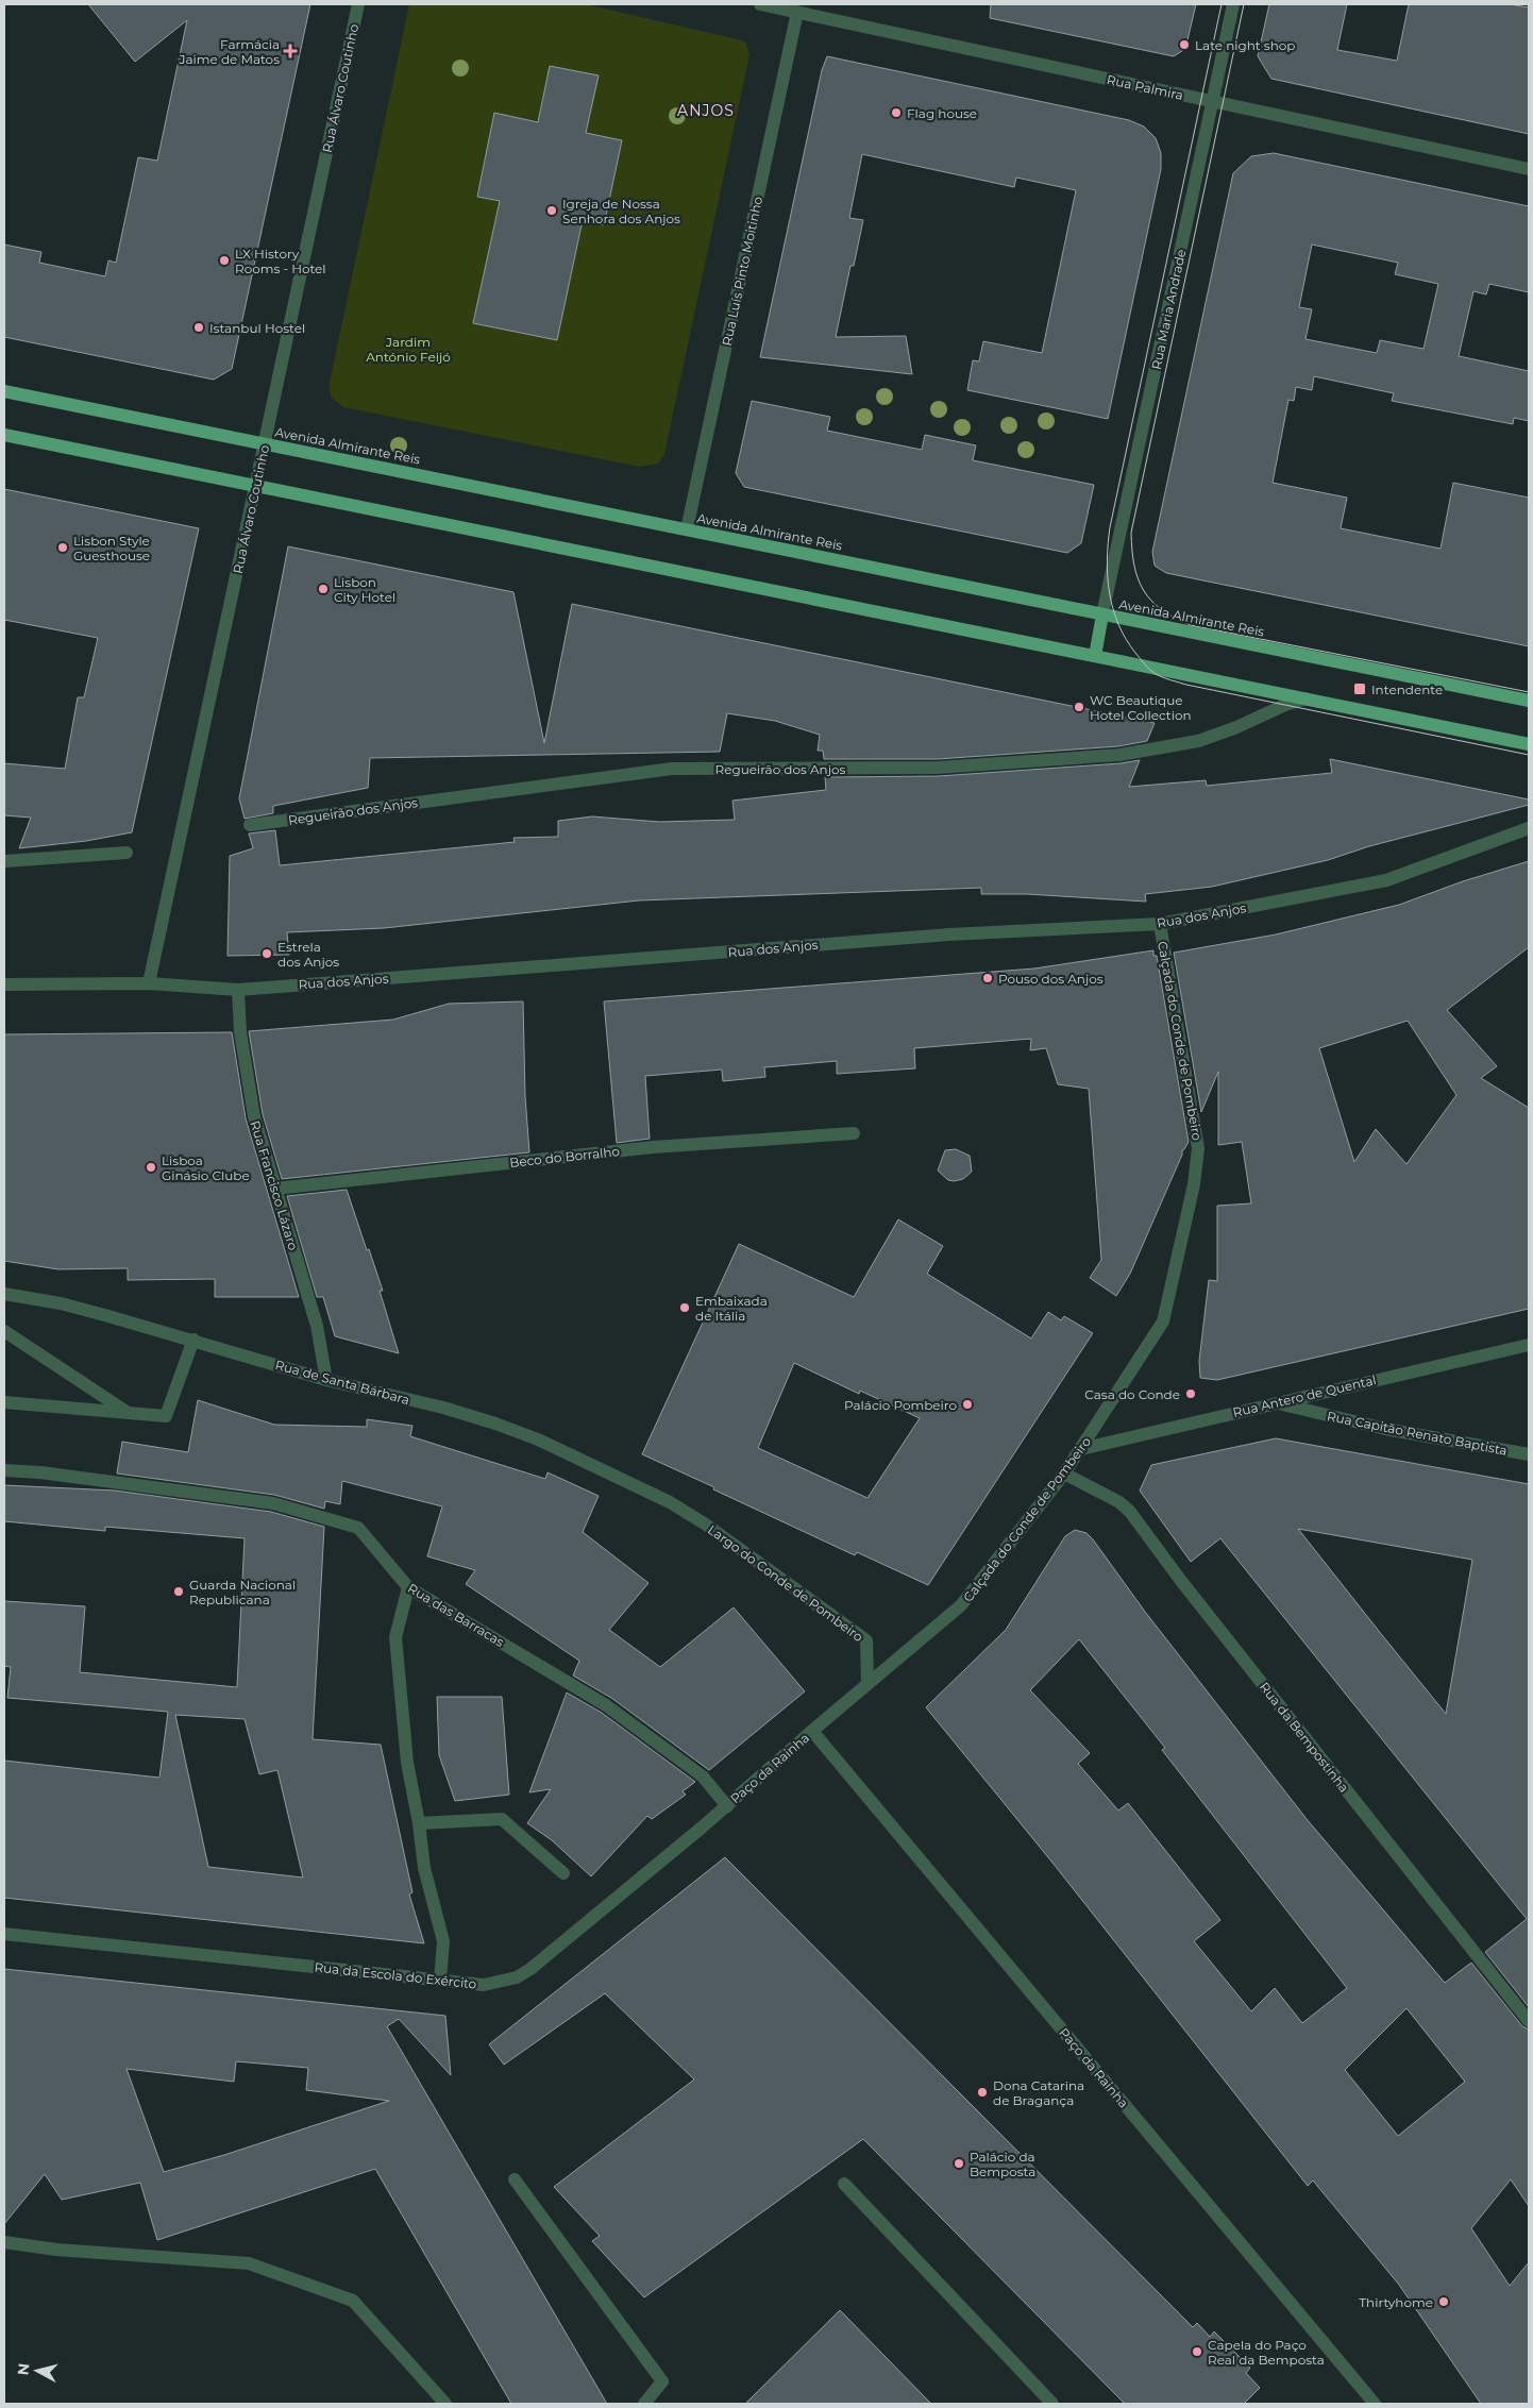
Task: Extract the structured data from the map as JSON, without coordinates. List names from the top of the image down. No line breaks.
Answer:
{"streets":{"main road":["Avenida Almirante Reis"],"street":["Rua Palmira","Rua Álvaro Coutinho","Rua Luís Pinto Moitinho","Rua Maria Andrade","Regueirão dos Anjos","Rua dos Anjos","Calçada do Conde de Pombeiro","Beco do Borralho","Rua Francisco Lázaro","Rua de Santa Bárbara","Rua Antero de Quental","Rua Capitão Renato Baptista","Largo do Conde de Pombeiro","Rua das Barracas","Rua da Bempostinha","Paço da Rainha","Rua da Escola do Exército"]},"crossings":[["Rua Palmira","Rua Luís Pinto Moitinho"],["Rua Palmira","Rua Maria Andrade"],["Rua Álvaro Coutinho","Avenida Almirante Reis"],["Rua Álvaro Coutinho","Rua dos Anjos"],["Rua Luís Pinto Moitinho","Avenida Almirante Reis"],["Rua Maria Andrade","Avenida Almirante Reis"],["Rua dos Anjos","Calçada do Conde de Pombeiro"],["Rua dos Anjos","Rua Francisco Lázaro"],["Calçada do Conde de Pombeiro","Rua Antero de Quental"],["Calçada do Conde de Pombeiro","Largo do Conde de Pombeiro"],["Calçada do Conde de Pombeiro","Rua da Bempostinha"],["Calçada do Conde de Pombeiro","Paço da Rainha"],["Beco do Borralho","Rua Francisco Lázaro"],["Rua Francisco Lázaro","Rua de Santa Bárbara"],["Rua de Santa Bárbara","Largo do Conde de Pombeiro"],["Rua Antero de Quental","Rua Capitão Renato Baptista"],["Largo do Conde de Pombeiro","Paço da Rainha"],["Rua das Barracas","Paço da Rainha"],["Rua das Barracas","Rua da Escola do Exército"],["Paço da Rainha","Rua da Escola do Exército"]],"districts":["ANJOS"],"parks":["Jardim António Feijó"],"places":{"other":["Late night shop","Flag house","Igreja de Nossa Senhora dos Anjos","LX History Rooms - Hotel","Istanbul Hostel","Lisbon Style Guesthouse","Lisbon City Hotel","WC Beautique Hotel Collection","Estrela dos Anjos","Pouso dos Anjos","Lisboa Ginásio Clube","Embaixada de Itália","Casa do Conde","Palácio Pombeiro","Guarda Nacional Republicana","Dona Catarina de Bragança","Palácio da Bemposta","Thirtyhome","Capela do Paço Real da Bemposta"],"health":["Farmácia Jaime de Matos"],"transit":["Intendente"]},"north":"left"}
